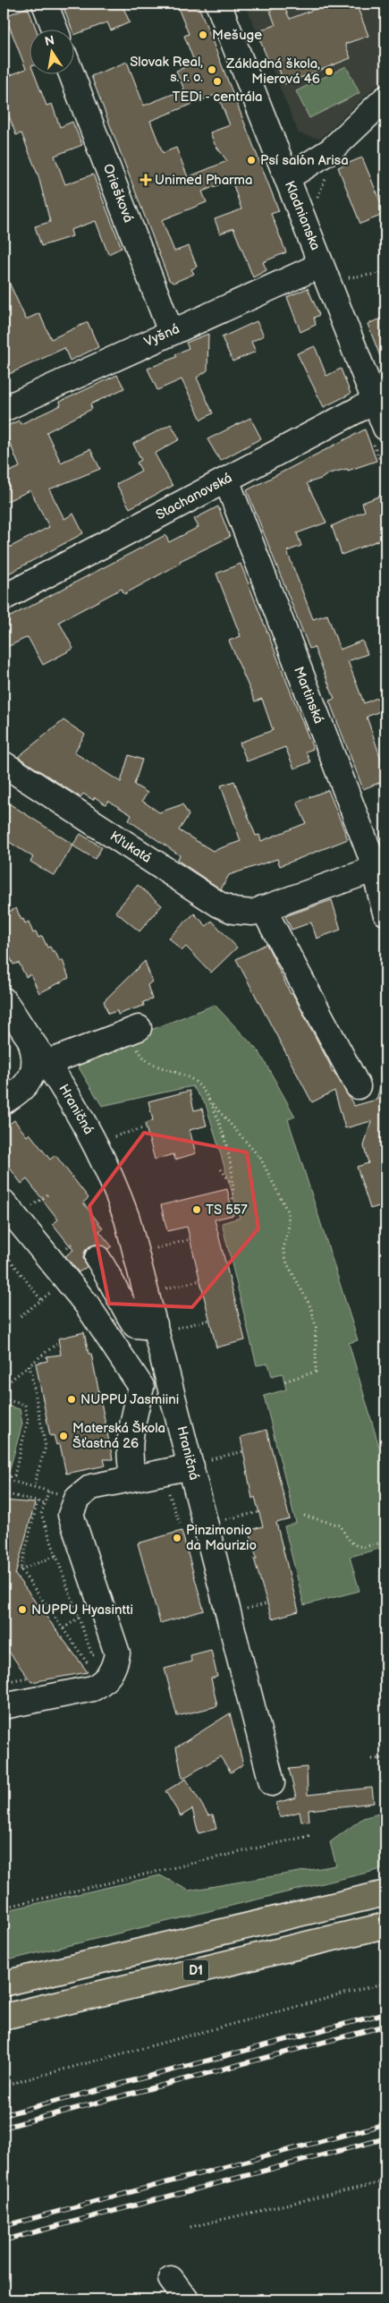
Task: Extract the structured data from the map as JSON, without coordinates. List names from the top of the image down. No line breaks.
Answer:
{"streets":{"highway":["D1"],"street":["Oriešková","Kladnianska","Vyšná","Stachanovská","Martinská","Kľukatá","Hraničná"]},"crossings":[["Oriešková","Vyšná"],["Kladnianska","Vyšná"],["Kladnianska","Stachanovská"],["Stachanovská","Martinská"],["Martinská","Kľukatá"]],"places":{"other":["Mešuge","Slovak Real, s. r. o.","Základná škola, Mierová 46","TEDi - centrála","Psí salón Arisa","TS 557","NUPPU Jasmiini","Materská Škola Šťastná 26","Pinzimonio da Maurizio","NUPPU Hyasintti"],"health":["Unimed Pharma"]},"north":"top"}
